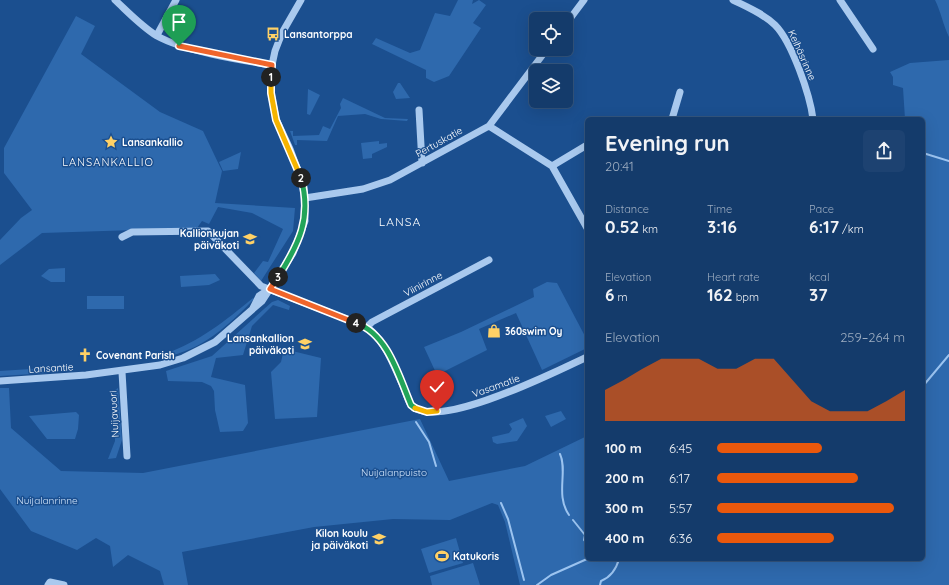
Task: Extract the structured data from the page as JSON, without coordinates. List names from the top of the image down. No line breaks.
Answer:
{"streets":{"street":["Keihäsrinne","Pertuskatie","Viinirinne","Lansantie","Vasamatie","Nuijavuori"]},"crossings":[["Pertuskatie","Lansantie"],["Viinirinne","Vasamatie"],["Lansantie","Vasamatie"],["Lansantie","Nuijavuori"]],"districts":["LANSANKALLIO","LANSA"],"parks":["Nuijalanpuisto","Nuijalanrinne"],"places":{"bus stop":["Lansantorppa"],"place":["Lansankallio"],"school or university":["Kallionkujan päiväkoti","Lansankallion päiväkoti","Kilon koulu ja päiväkoti"],"shop":["360swim Oy"],"church":["Covenant Parish"],"sports":["Katukoris"]},"page":{"pins":["1","2","3","4"],"heading":["Evening run","20:41"],"stats":[["Distance","0.52 km"],["Time","3:16"],["Pace","6:17 /km"],["Elevation","6 m"],["Heart rate","162 bpm"],["kcal","37"]],"chart":["Elevation","259–264 m"],"list":[{"name":"100 m","note":"6:45"},{"name":"200 m","note":"6:17"},{"name":"300 m","note":"5:57"},{"name":"400 m","note":"6:36"}]}}
